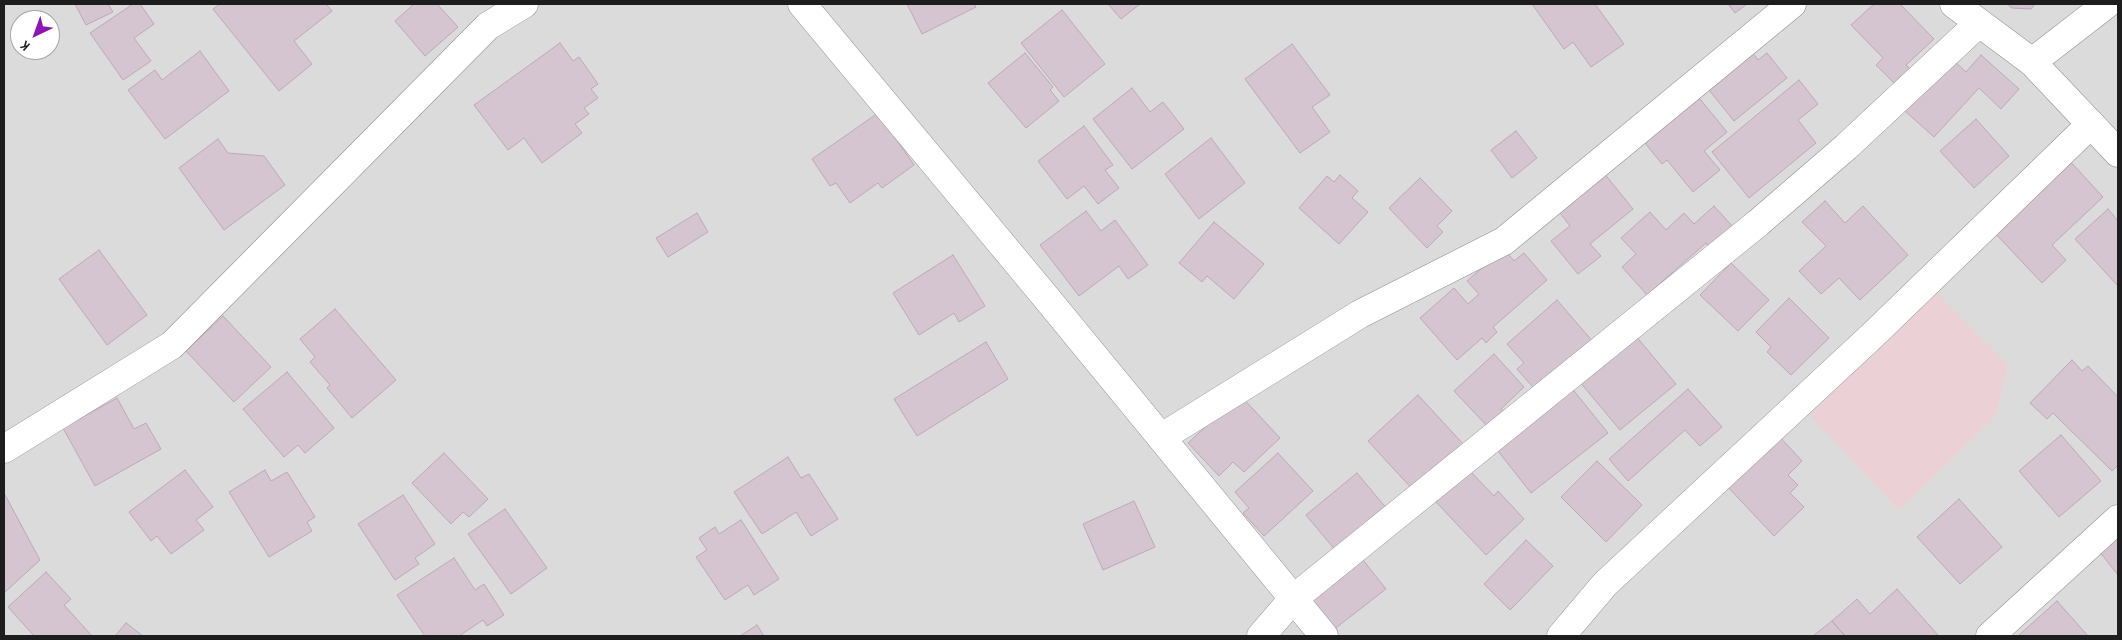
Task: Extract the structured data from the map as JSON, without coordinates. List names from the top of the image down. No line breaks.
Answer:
{"north":"bottom left"}
